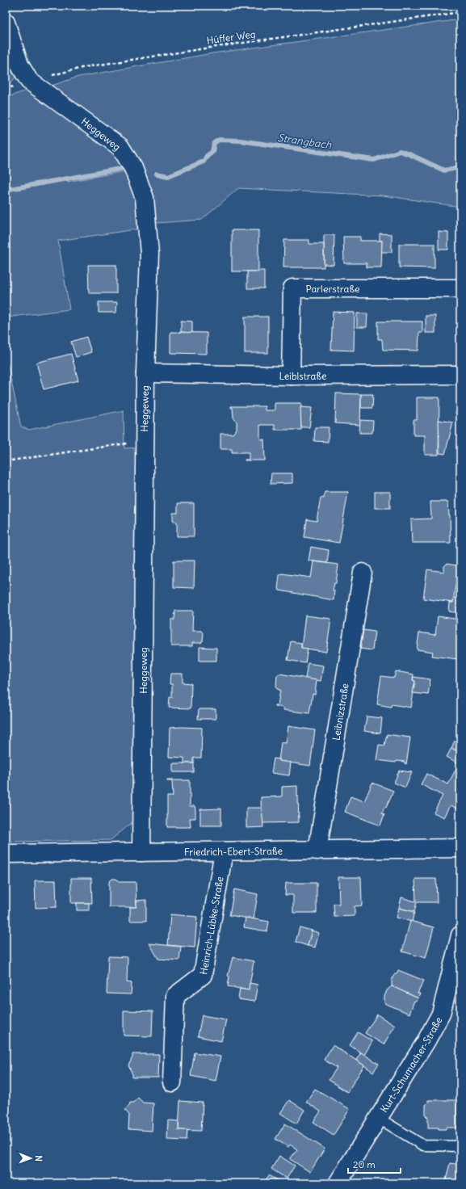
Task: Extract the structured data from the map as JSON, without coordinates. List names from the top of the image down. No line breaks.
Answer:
{"streets":{"street":["Heggeweg","Parlerstraße","Leiblstraße","Leibnizstraße","Friedrich-Ebert-Straße","Heinrich-Lübke-Straße","Kurt-Schumacher-Straße"],"path":["Hüffer Weg"]},"crossings":[["Hüffer Weg","Heggeweg"],["Heggeweg","Leiblstraße"],["Heggeweg","Friedrich-Ebert-Straße"],["Parlerstraße","Leiblstraße"],["Leibnizstraße","Friedrich-Ebert-Straße"],["Friedrich-Ebert-Straße","Heinrich-Lübke-Straße"]],"water":["Strangbach"],"scale_bar":"20 m","north":"right"}
